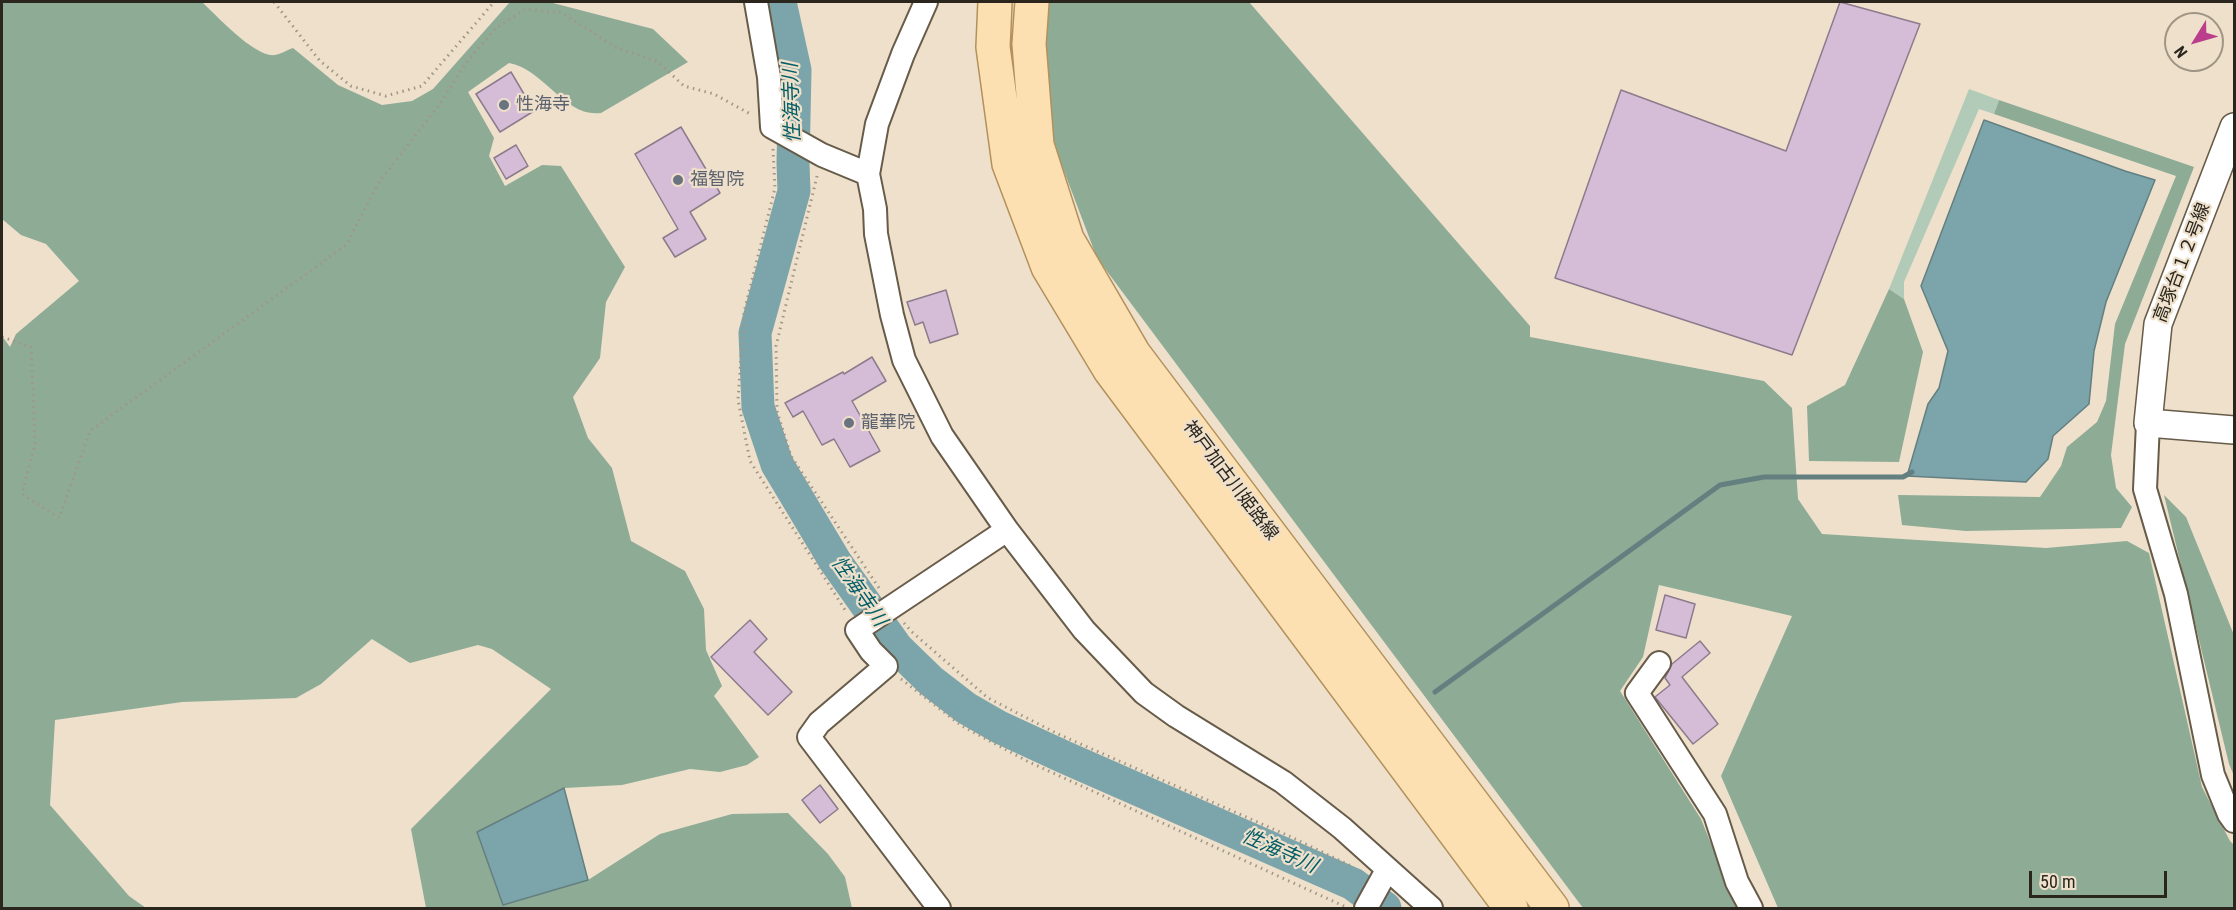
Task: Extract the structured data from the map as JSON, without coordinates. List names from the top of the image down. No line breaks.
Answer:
{"streets":{"main road":["神戸加古川姫路線"],"street":["高塚台１２号線"]},"water":["性海寺川"],"places":["性海寺","福智院","龍華院"],"scale_bar":"50 m","north":"bottom left"}
